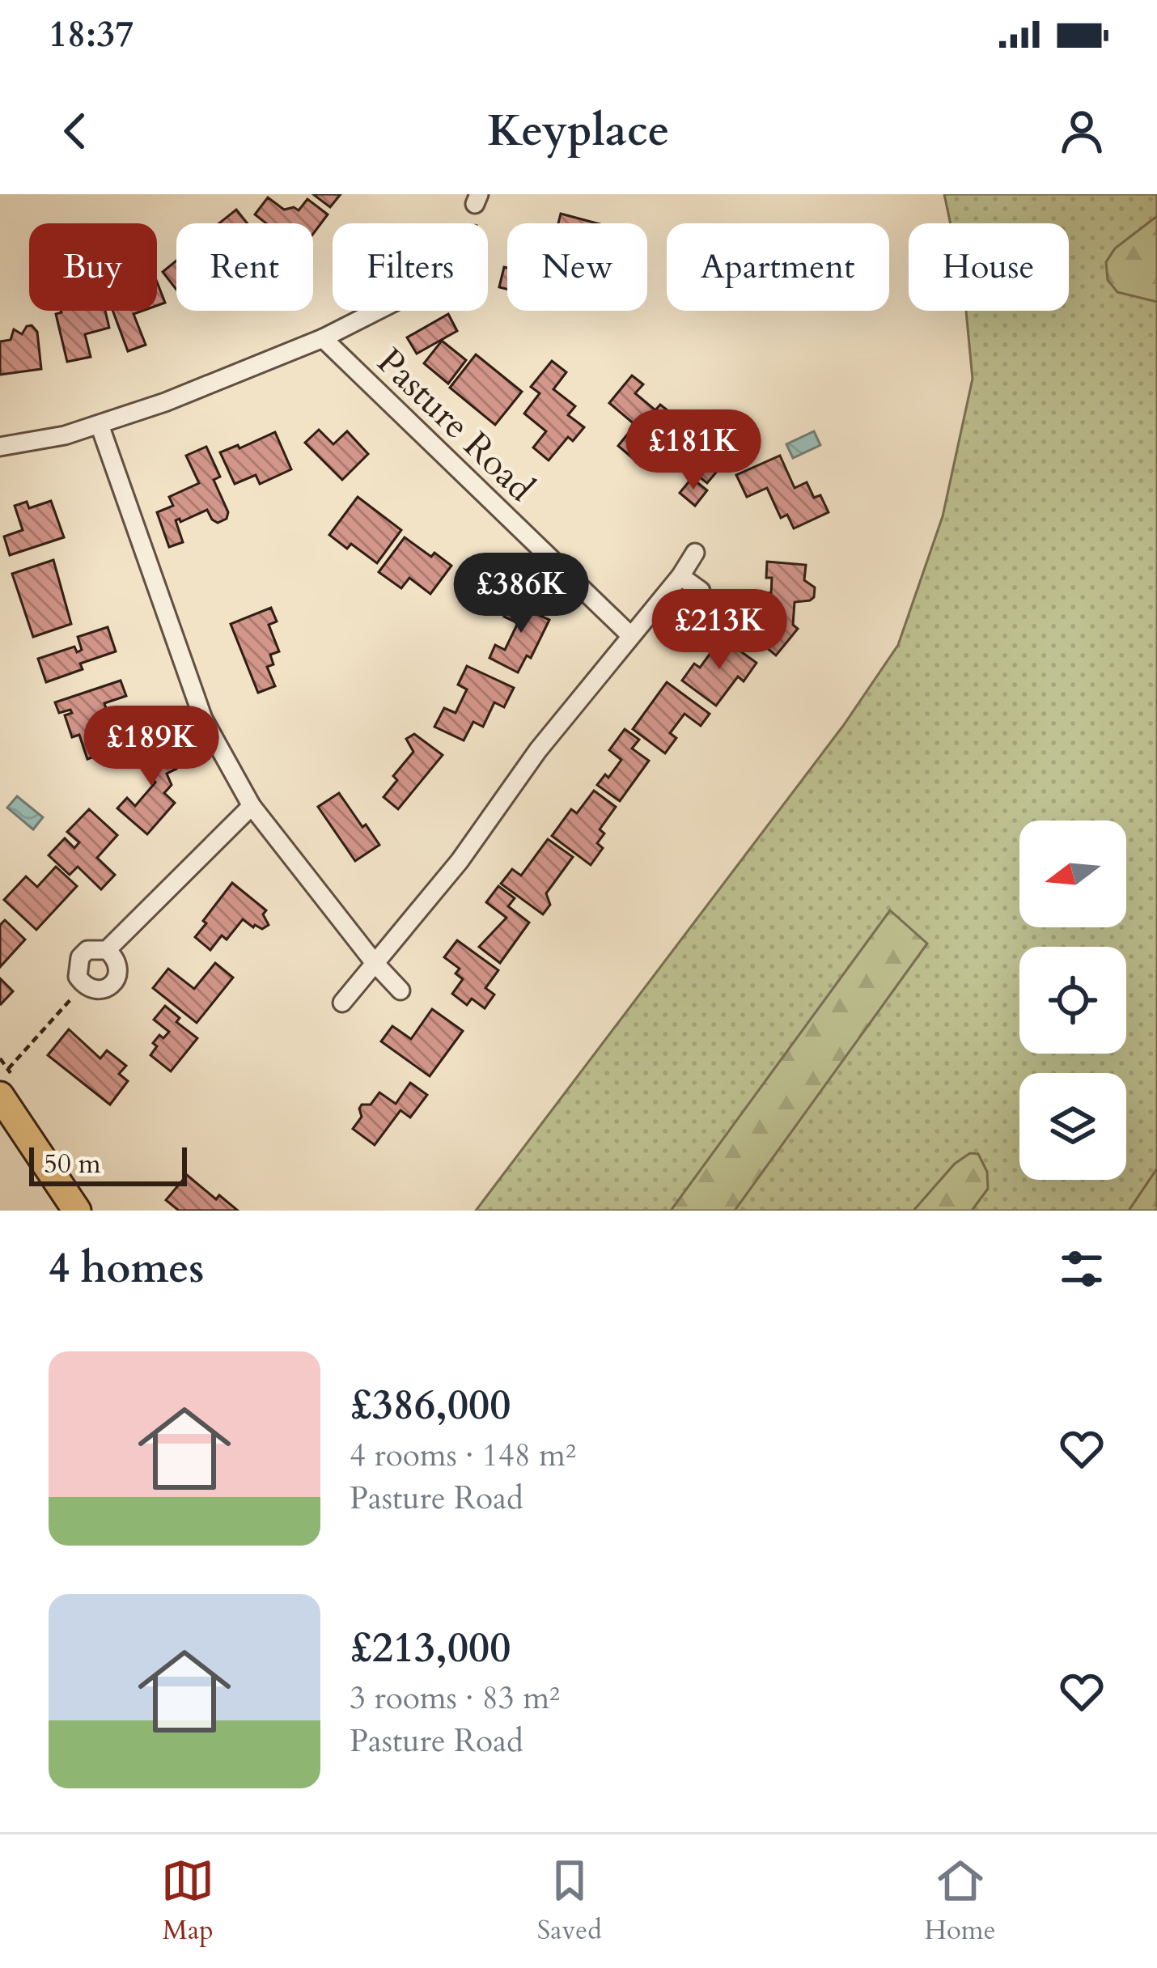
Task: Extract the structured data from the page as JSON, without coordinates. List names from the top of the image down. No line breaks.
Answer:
{"streets":{"street":["Pasture Road"]},"scale_bar":"50 m","north":"left","page":{"status":"18:37","header":"Keyplace","chip":["Buy","Rent","Filters","New","Apartment","House"],"price":["£181K","£386K","£213K","£189K"],"scale":"50 m","heading":"4 homes","list":[{"name":"£386,000","note":"4 rooms · 148 m² · Pasture Road"},{"name":"£213,000","note":"3 rooms · 83 m² · Pasture Road"}],"tabs":["Map","Saved","Home"]}}
